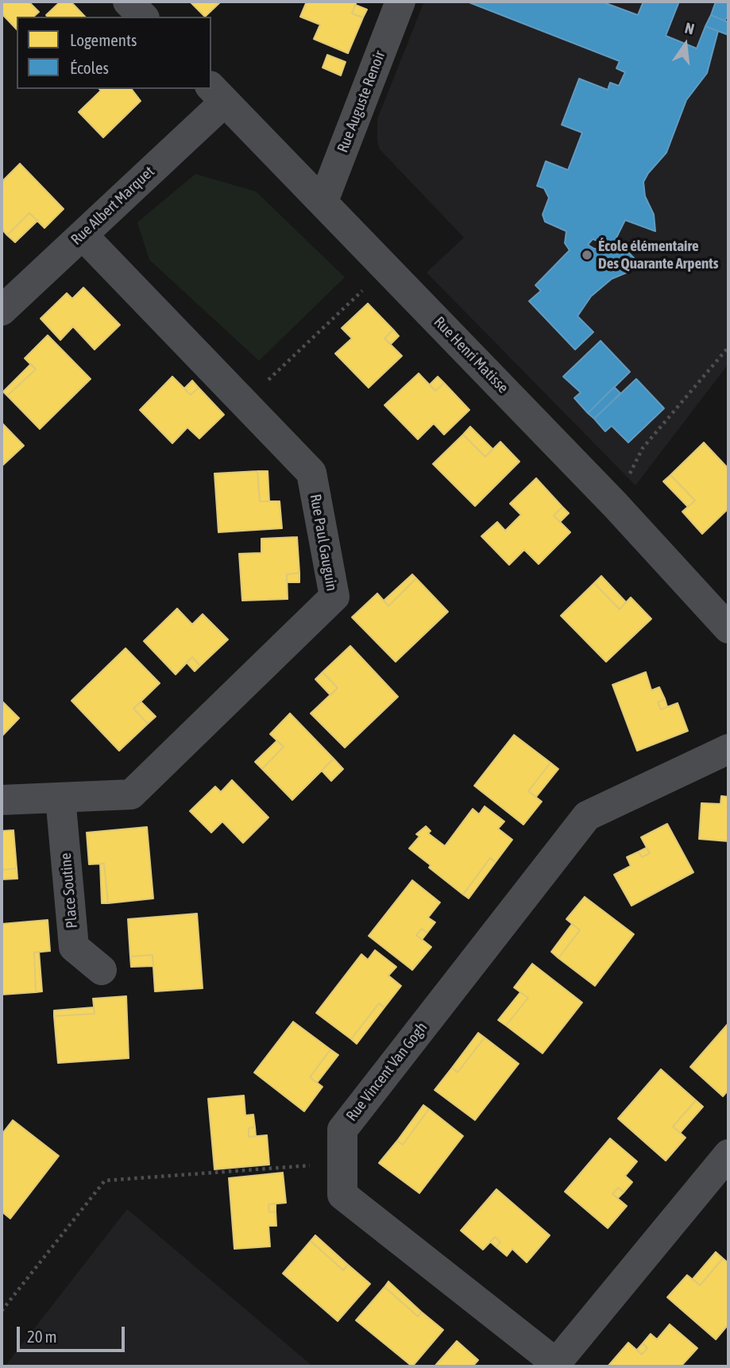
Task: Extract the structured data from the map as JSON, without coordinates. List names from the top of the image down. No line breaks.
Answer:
{"streets":{"street":["Rue Auguste Renoir","Rue Albert Marquet","Rue Henri Matisse","Rue Paul Gauguin","Place Soutine","Rue Vincent Van Gogh"]},"crossings":[["Rue Auguste Renoir","Rue Henri Matisse"],["Rue Albert Marquet","Rue Henri Matisse"],["Rue Albert Marquet","Rue Paul Gauguin"],["Rue Paul Gauguin","Place Soutine"]],"places":["École élémentaire Des Quarante Arpents"],"legend":["Logements","Écoles"],"scale_bar":"20 m","north":"top"}
